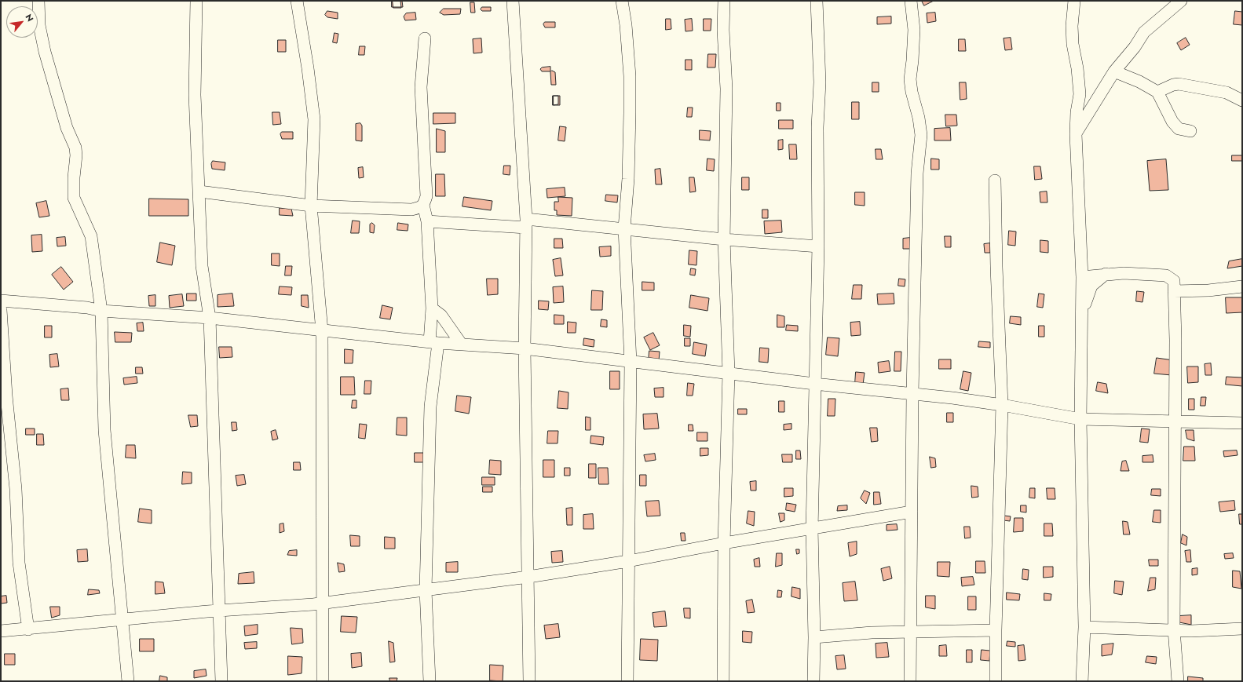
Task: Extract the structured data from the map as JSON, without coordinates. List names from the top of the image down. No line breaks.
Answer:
{"north":"top right"}
